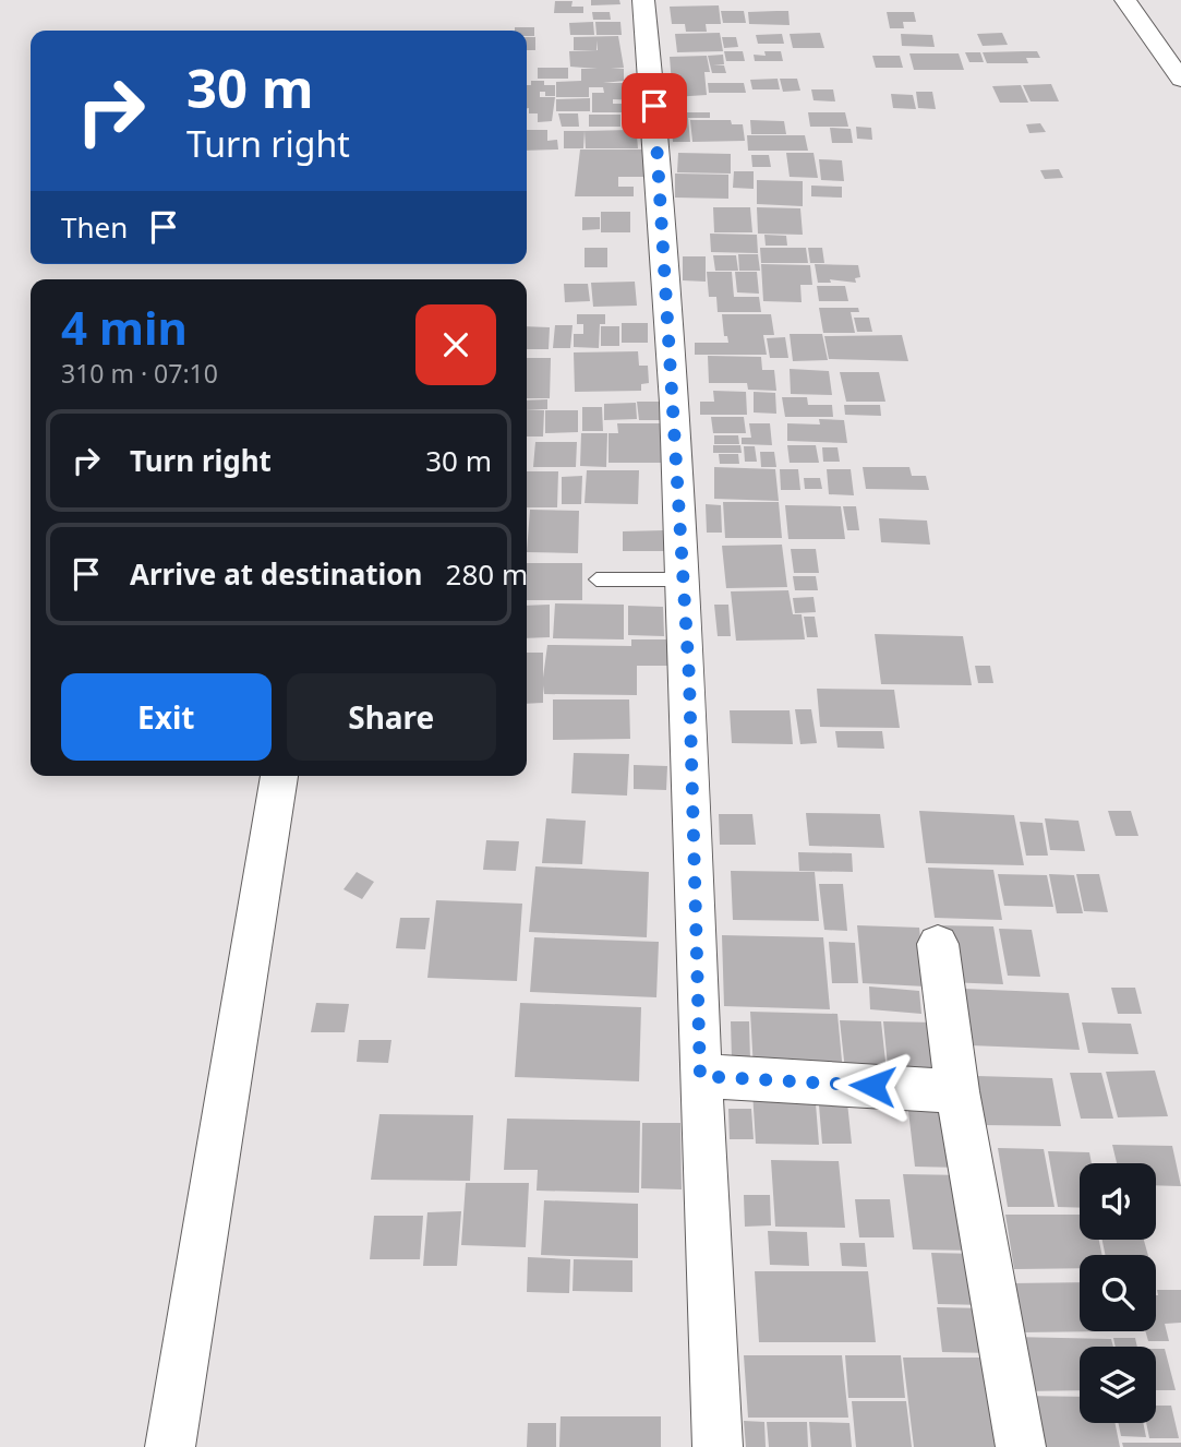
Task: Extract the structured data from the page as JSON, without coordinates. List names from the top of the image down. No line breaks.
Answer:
{"page":{"turn":["30 m","Turn right"],"then":"Then","heading":["4 min","310 m · 07:10"],"list":[{"name":"Turn right","value":"30 m"},{"name":"Arrive at destination","value":"280 m"}],"buttons":["Exit","Share"]}}
